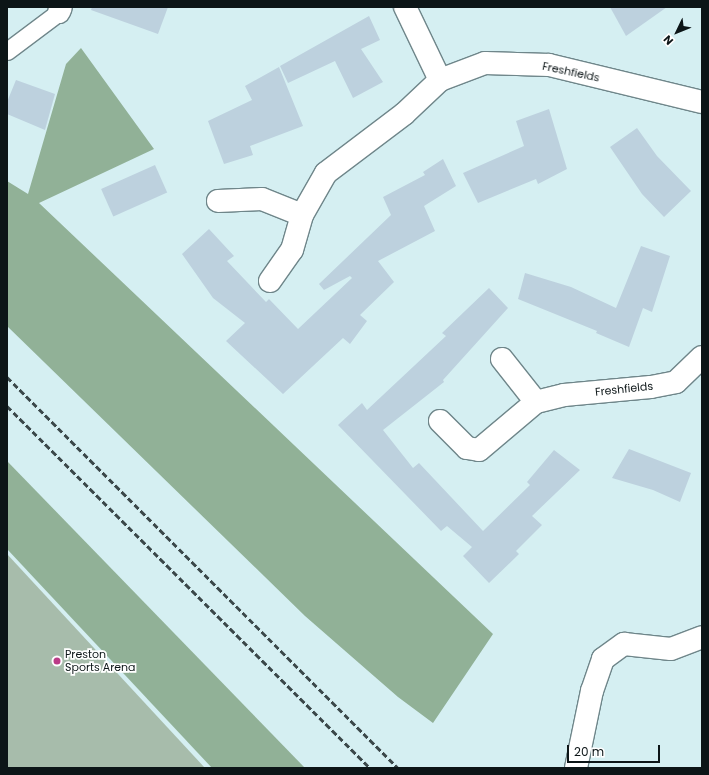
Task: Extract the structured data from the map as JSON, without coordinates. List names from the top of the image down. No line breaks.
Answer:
{"streets":{"street":["Freshfields"]},"places":["Preston Sports Arena"],"scale_bar":"20 m","north":"bottom left"}
